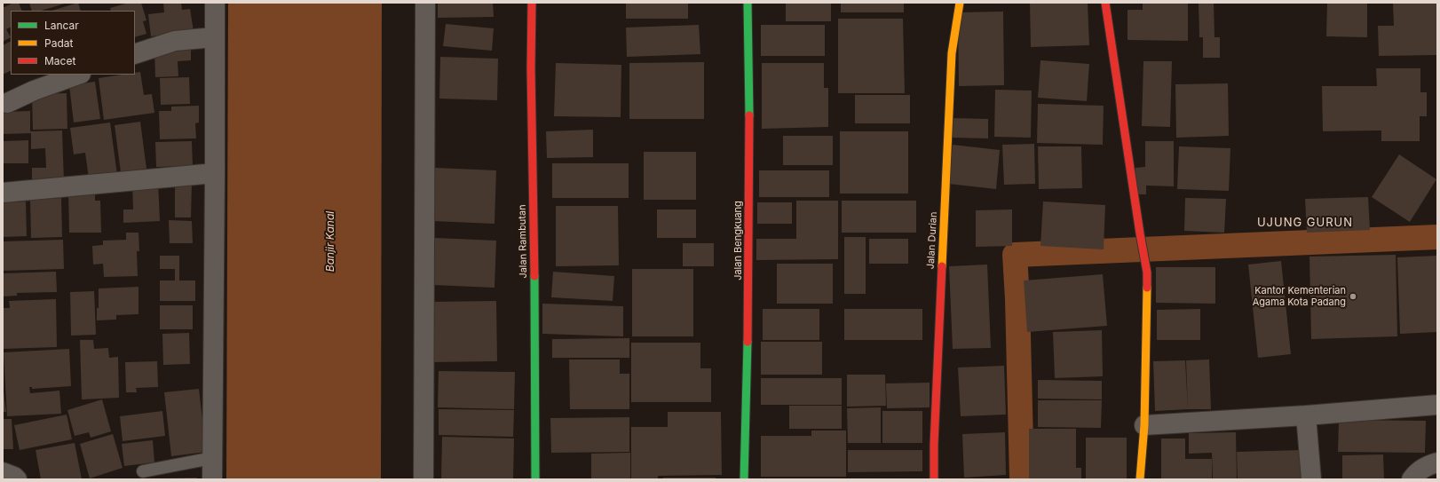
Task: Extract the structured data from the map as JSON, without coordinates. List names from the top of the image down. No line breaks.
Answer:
{"streets":{"street":["Jalan Bengkuang","Jalan Durian","Jalan Rambutan"]},"districts":["UJUNG GURUN"],"water":["Banjir Kanal"],"places":["Kantor Kementerian Agama Kota Padang"],"legend":["Lancar","Padat","Macet"]}
